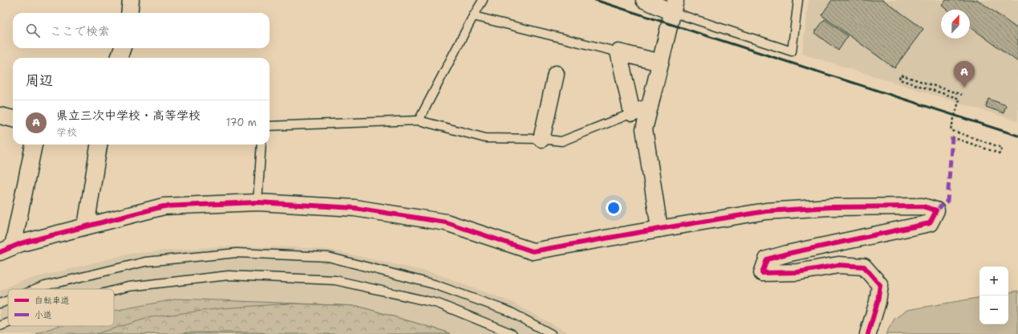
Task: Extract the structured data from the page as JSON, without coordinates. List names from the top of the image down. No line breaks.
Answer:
{"legend":["自転車道","小道"],"north":"top","page":{"search":"ここで検索","heading":"周辺","pins":"A","list":[{"mark":"A","name":"県立三次中学校・高等学校","note":"学校","value":"170 m"}],"map_buttons":["+","−"]}}
